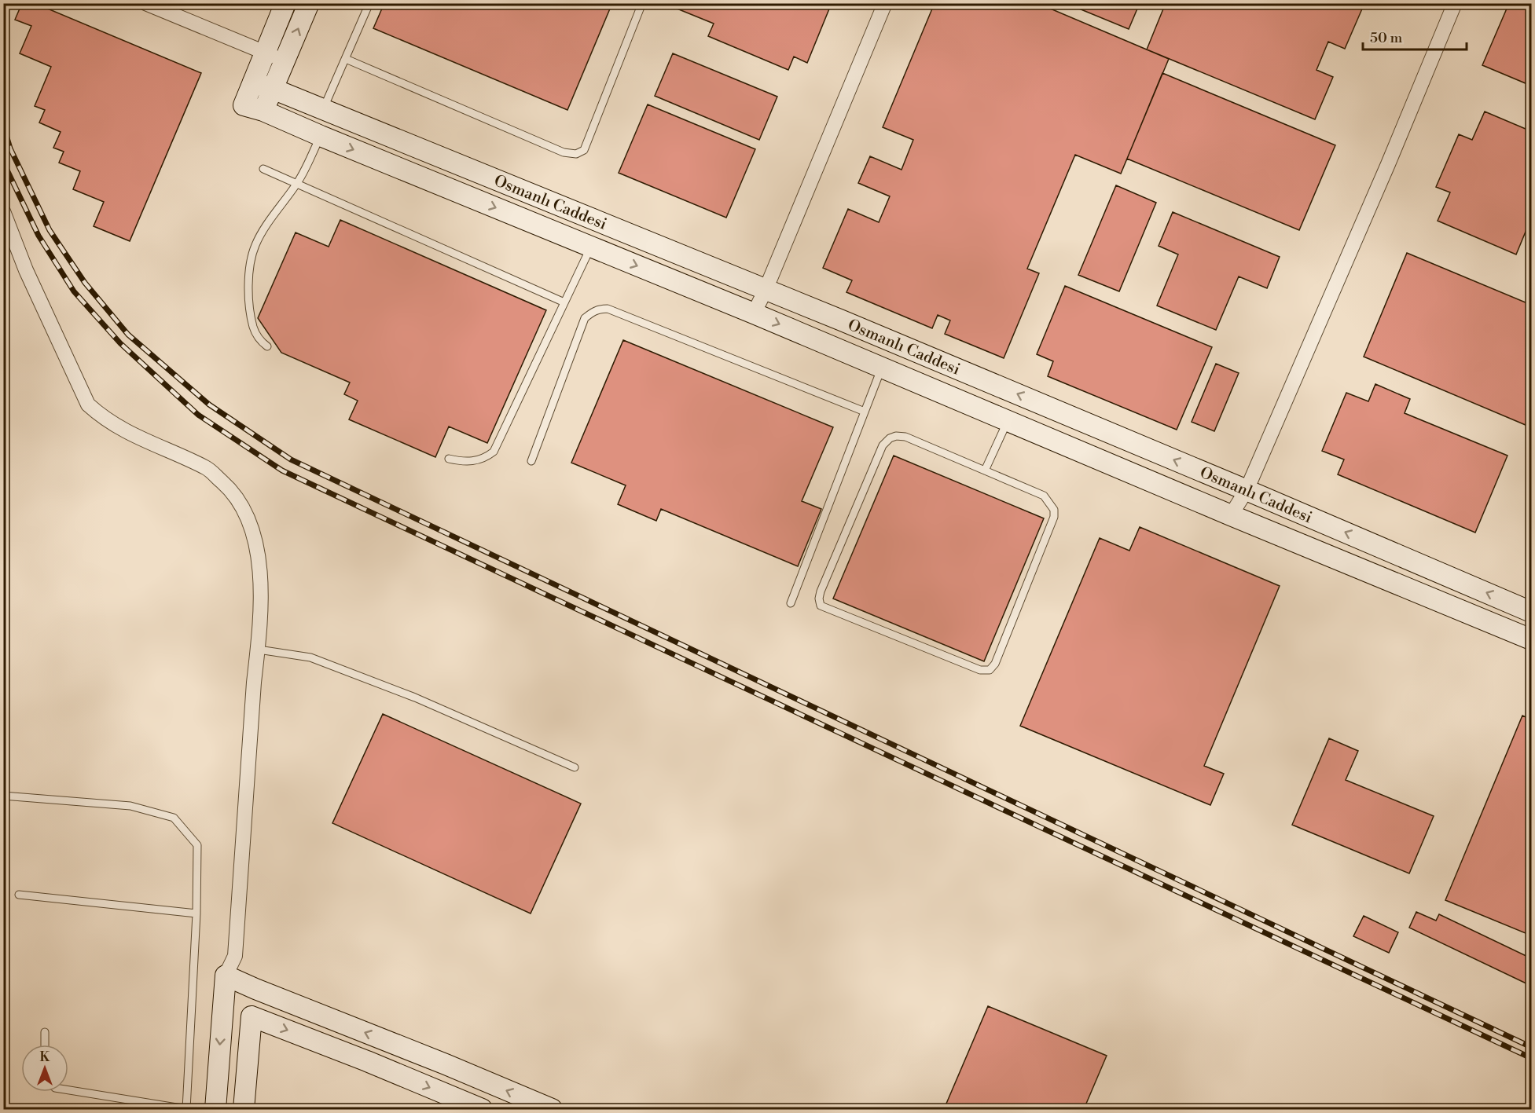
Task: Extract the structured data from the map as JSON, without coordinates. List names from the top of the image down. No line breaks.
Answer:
{"streets":{"street":["Osmanlı Caddesi"]},"scale_bar":"50 m","north":"top"}
